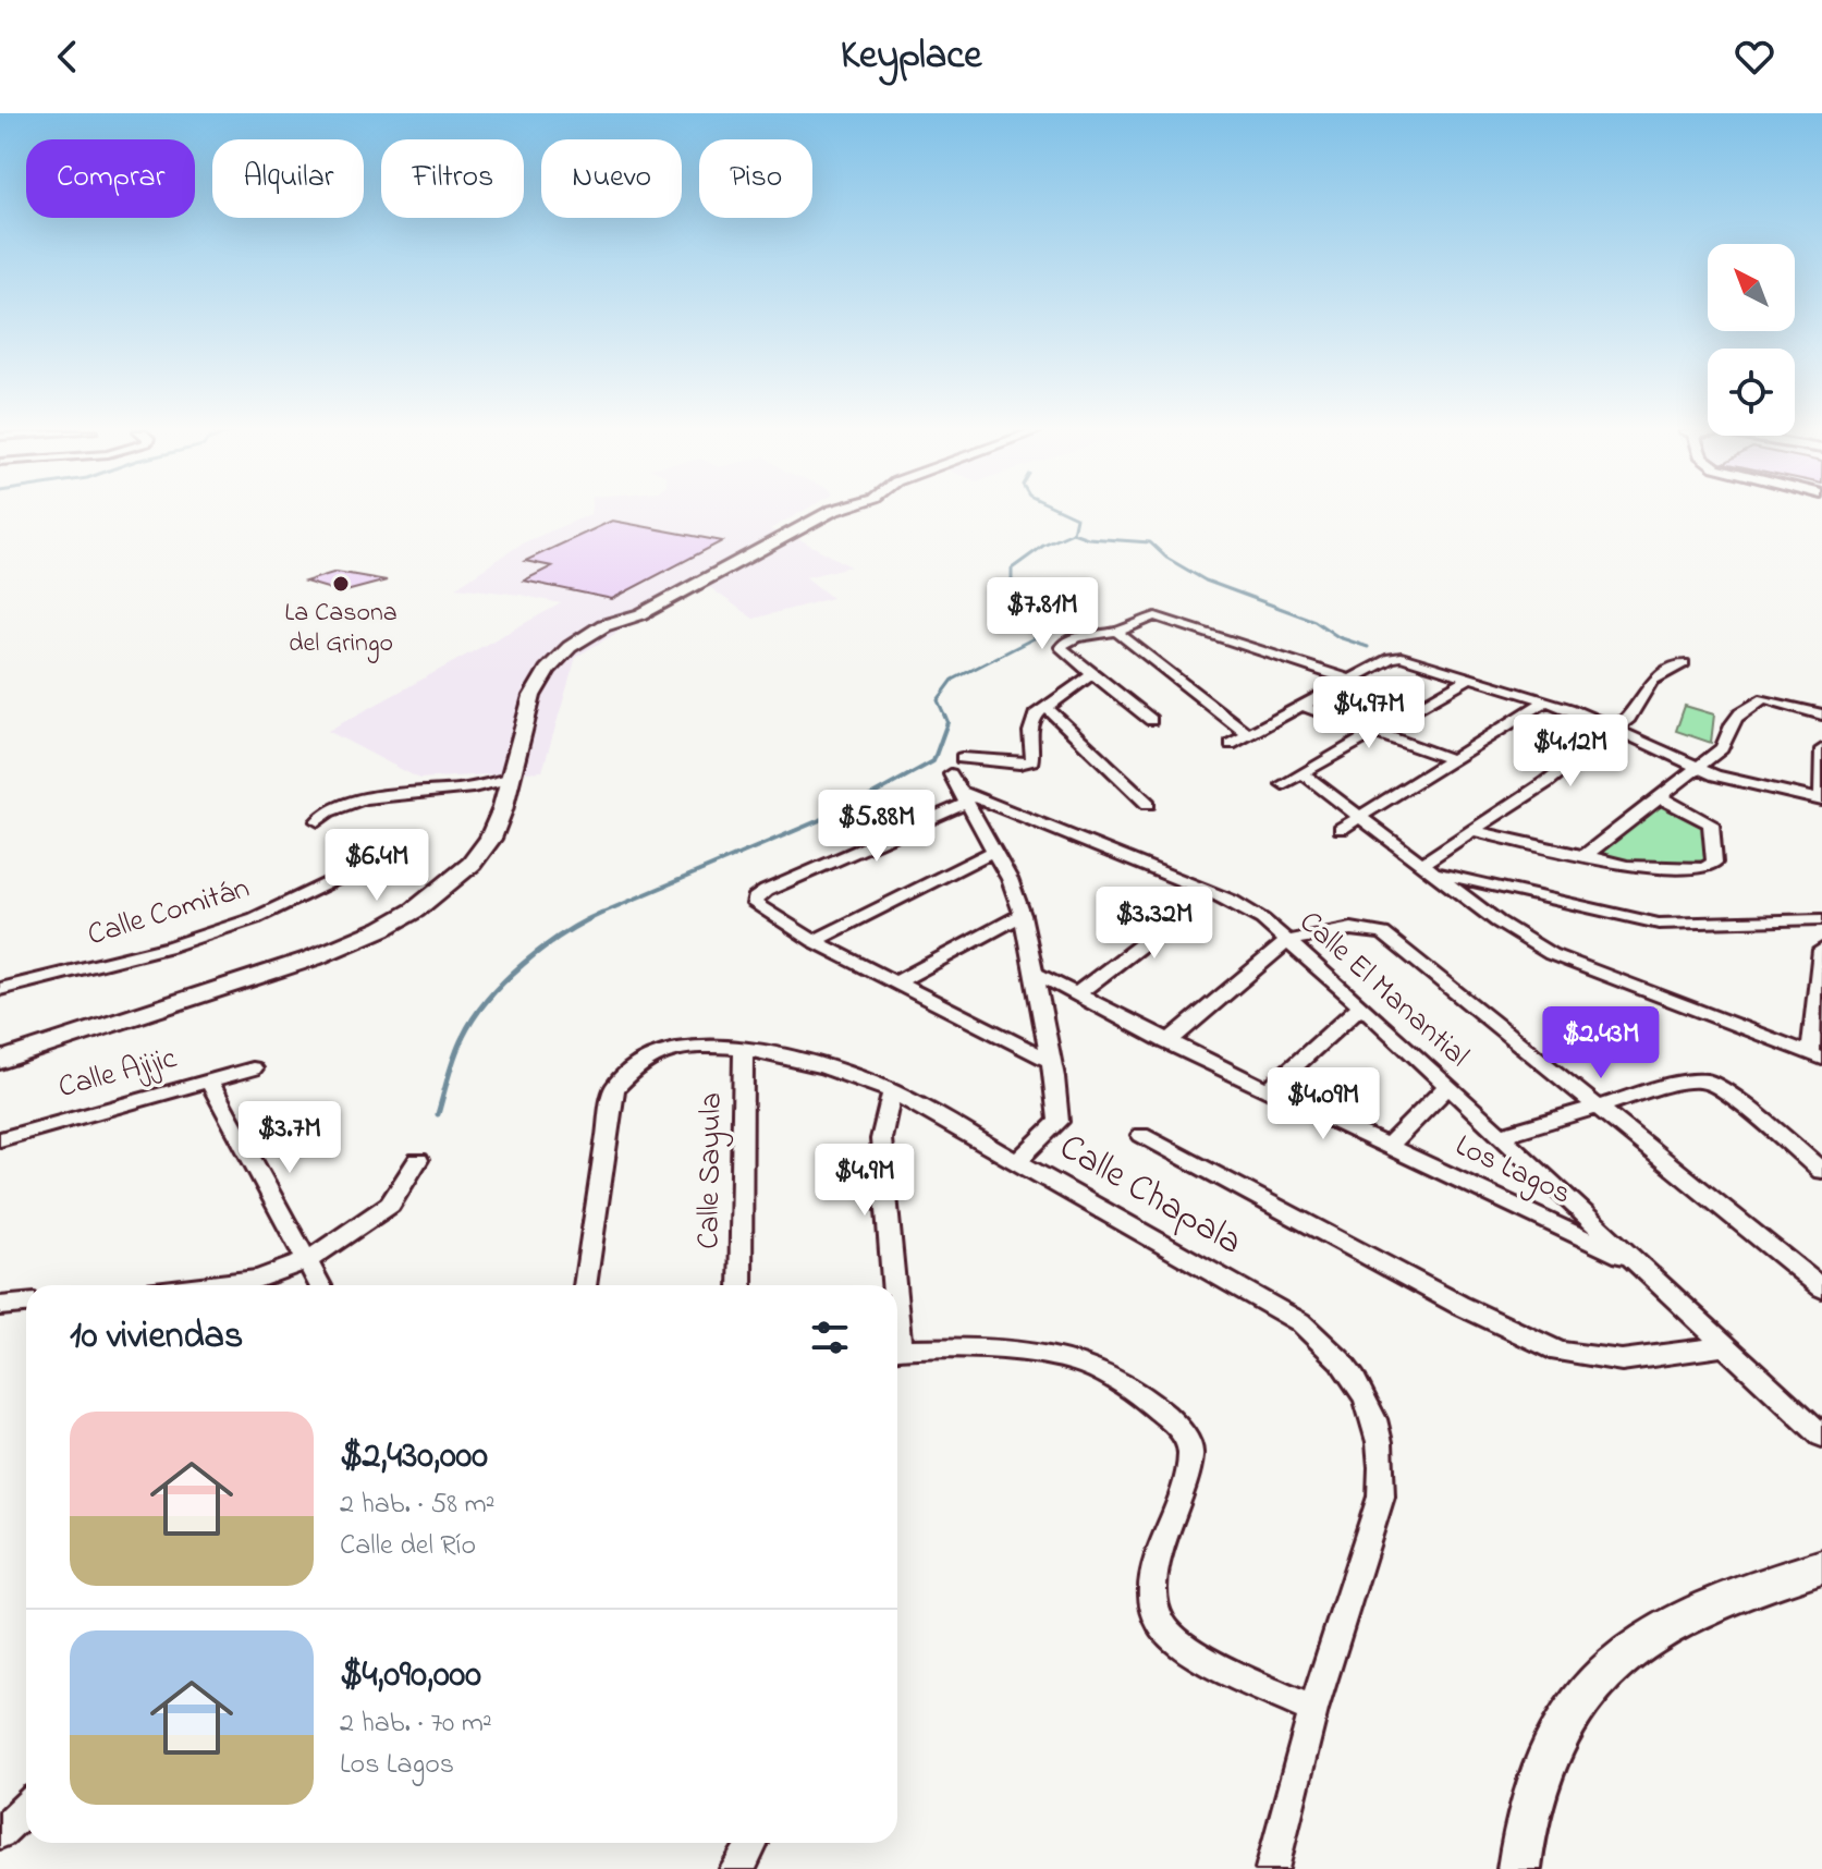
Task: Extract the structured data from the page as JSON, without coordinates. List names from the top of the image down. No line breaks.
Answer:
{"streets":{"street":["Calle Comitán","Calle El Manantial","Calle Ajijic","Calle Sayula","Los Lagos","Calle Chapala"]},"crossings":[["Calle El Manantial","Los Lagos"],["Calle Sayula","Calle Chapala"]],"places":["La Casona del Gringo"],"north":"top left","page":{"header":"Keyplace","chip":["Comprar","Alquilar","Filtros","Nuevo","Piso"],"price":["$7.81M","$4.97M","$4.12M","$5.88M","$6.4M","$3.32M","$2.43M","$4.09M","$3.7M","$4.9M"],"heading":"10 viviendas","list":[{"name":"$2,430,000","note":"2 hab. · 58 m² · Calle del Río"},{"name":"$4,090,000","note":"2 hab. · 70 m² · Los Lagos"}]}}
